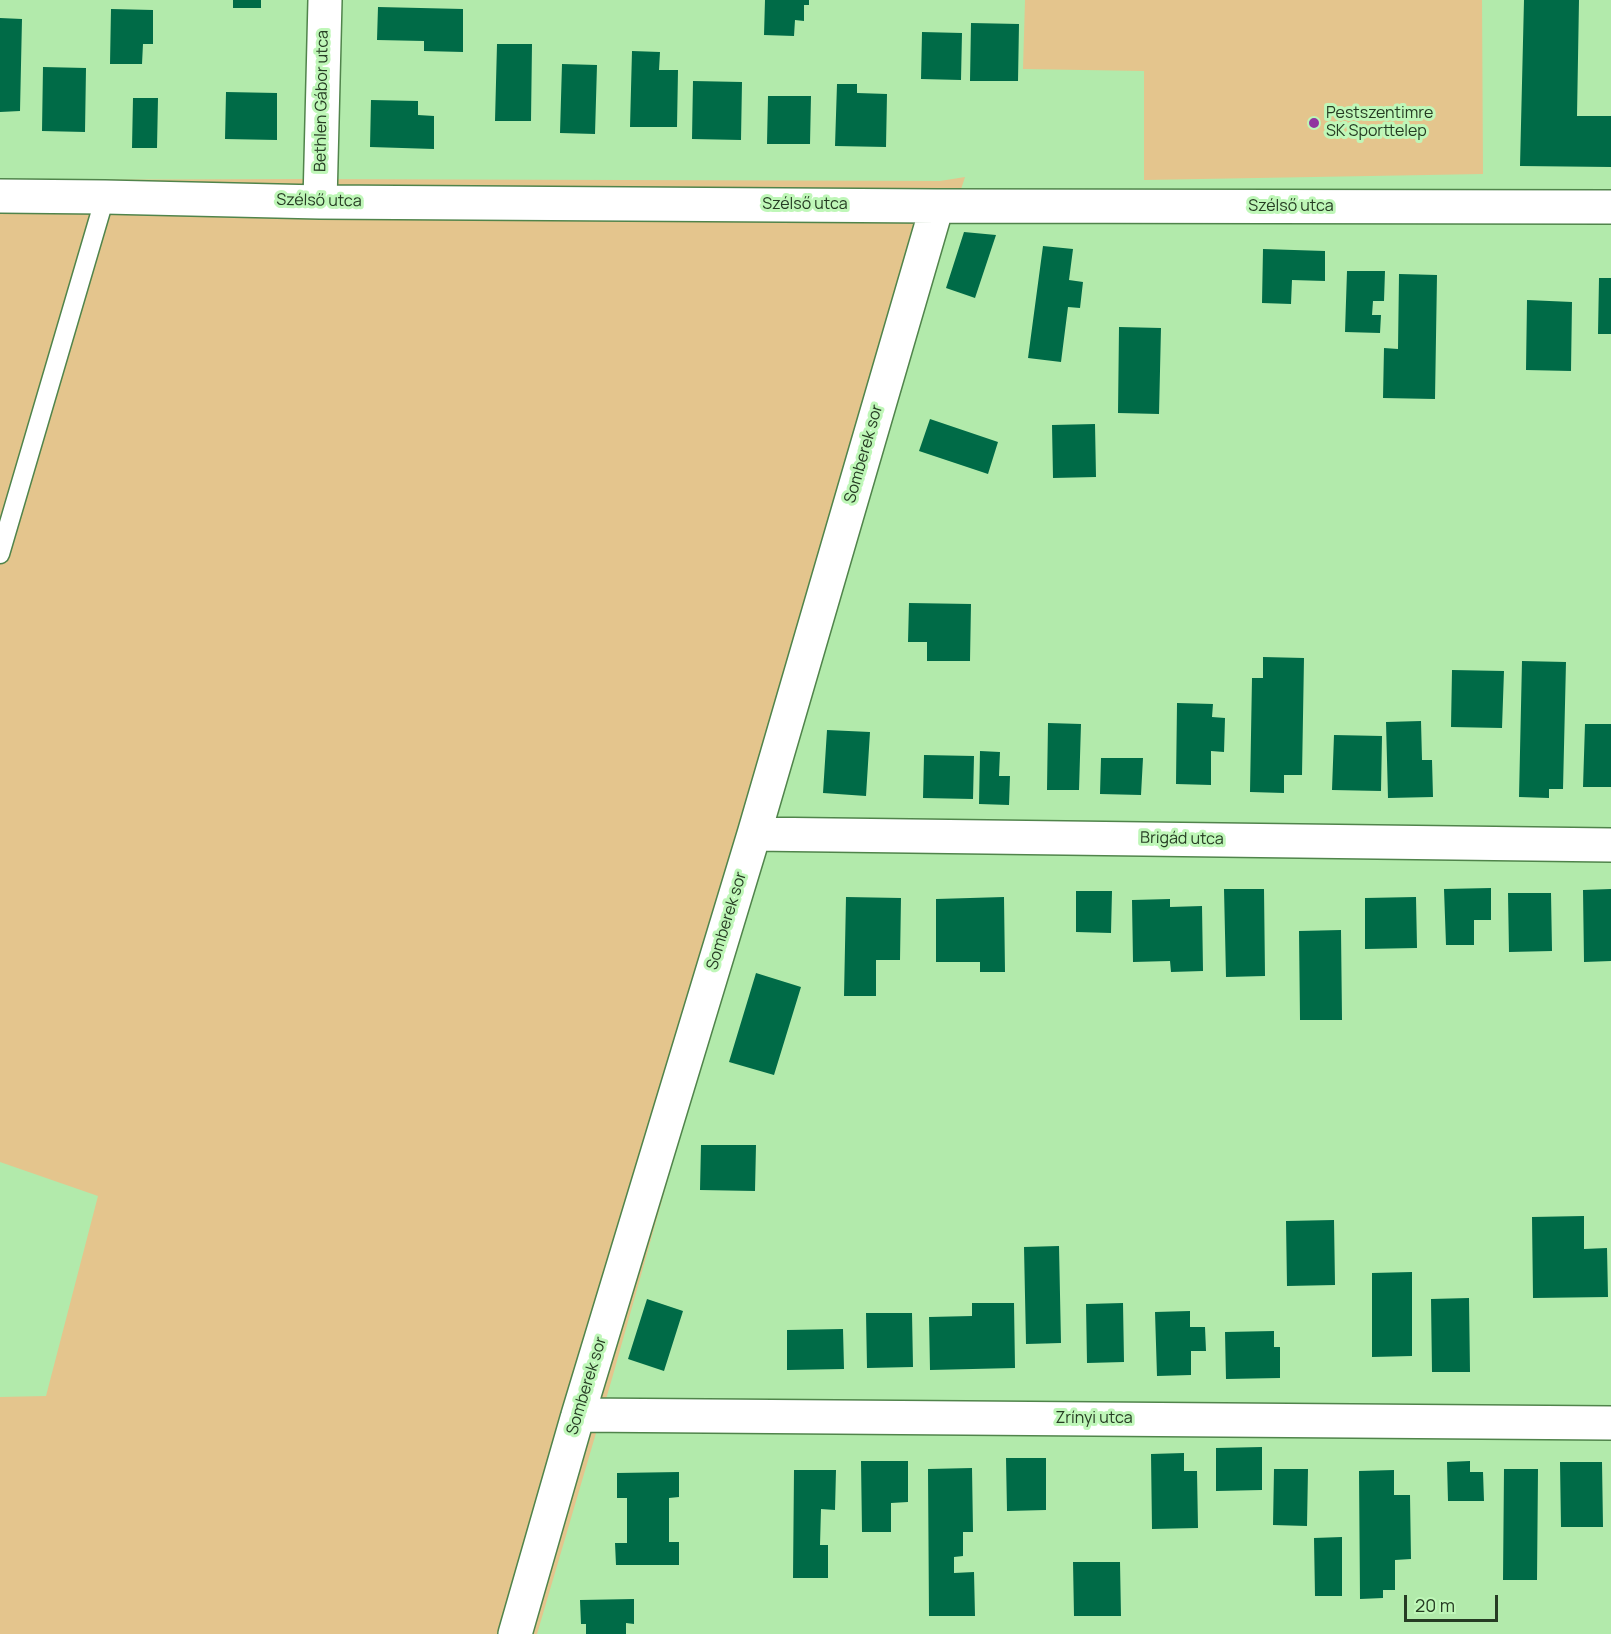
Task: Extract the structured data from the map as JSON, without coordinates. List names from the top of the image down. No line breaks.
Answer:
{"streets":{"street":["Bethlen Gábor utca","Szélső utca","Somberek sor","Brigád utca","Zrínyi utca"]},"crossings":[["Bethlen Gábor utca","Szélső utca"],["Szélső utca","Somberek sor"],["Somberek sor","Brigád utca"],["Somberek sor","Zrínyi utca"]],"places":["Pestszentimre SK Sporttelep"],"scale_bar":"20 m"}
